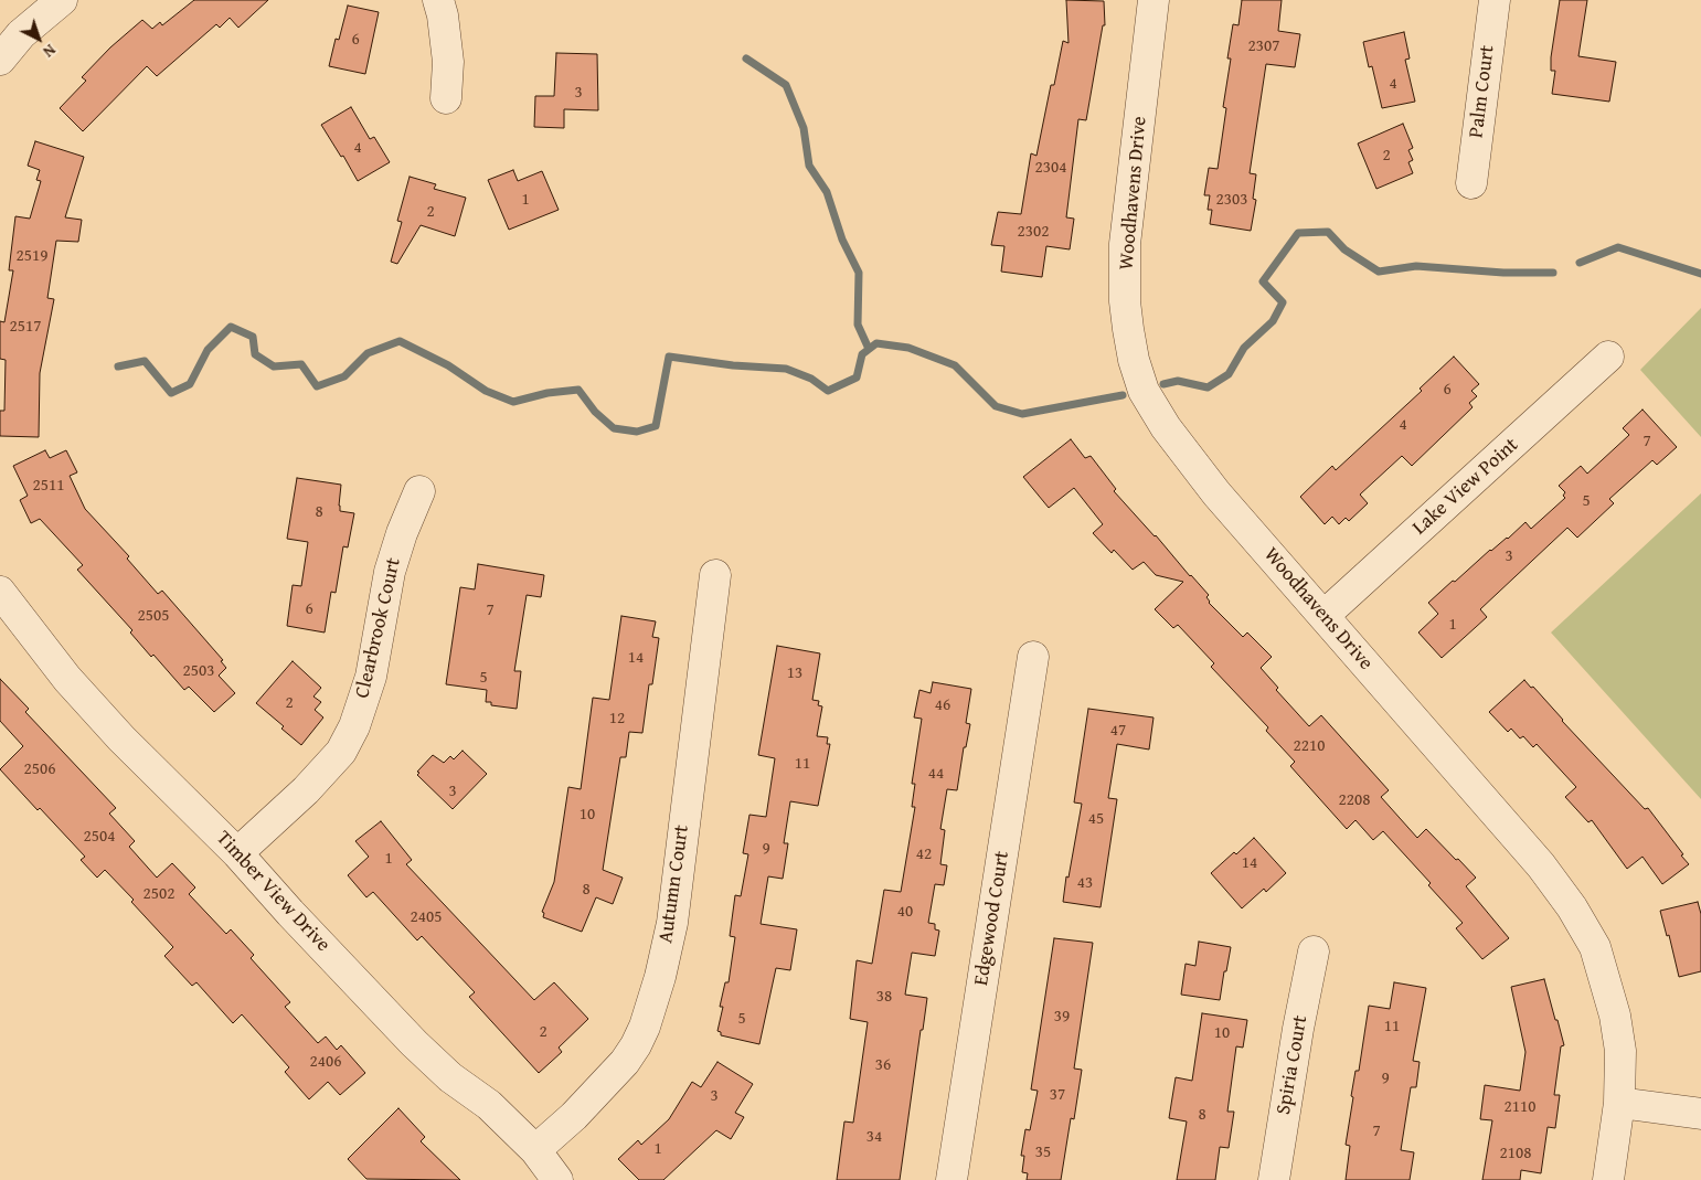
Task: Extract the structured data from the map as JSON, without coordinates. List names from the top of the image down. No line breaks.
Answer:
{"streets":{"street":["Palm Court","Woodhavens Drive","Lake View Point","Clearbrook Court","Autumn Court","Timber View Drive","Edgewood Court","Spiria Court"]},"crossings":[["Woodhavens Drive","Lake View Point"],["Clearbrook Court","Timber View Drive"],["Autumn Court","Timber View Drive"]],"house_numbers":["6","2307","4","3","4","2","2304","1","2303","2","2302","2519","2517","6","4","7","2511","5","8","3","6","7","2505","1","14","2503","13","5","2","46","12","47","2210","11","2506","44","3","2208","10","45","2504","9","42","1","14","43","8","2502","40","2405","38","39","5","11","2","10","2406","36","9","37","3","2110","8","7","34","1","35","2108"],"north":"bottom right"}
